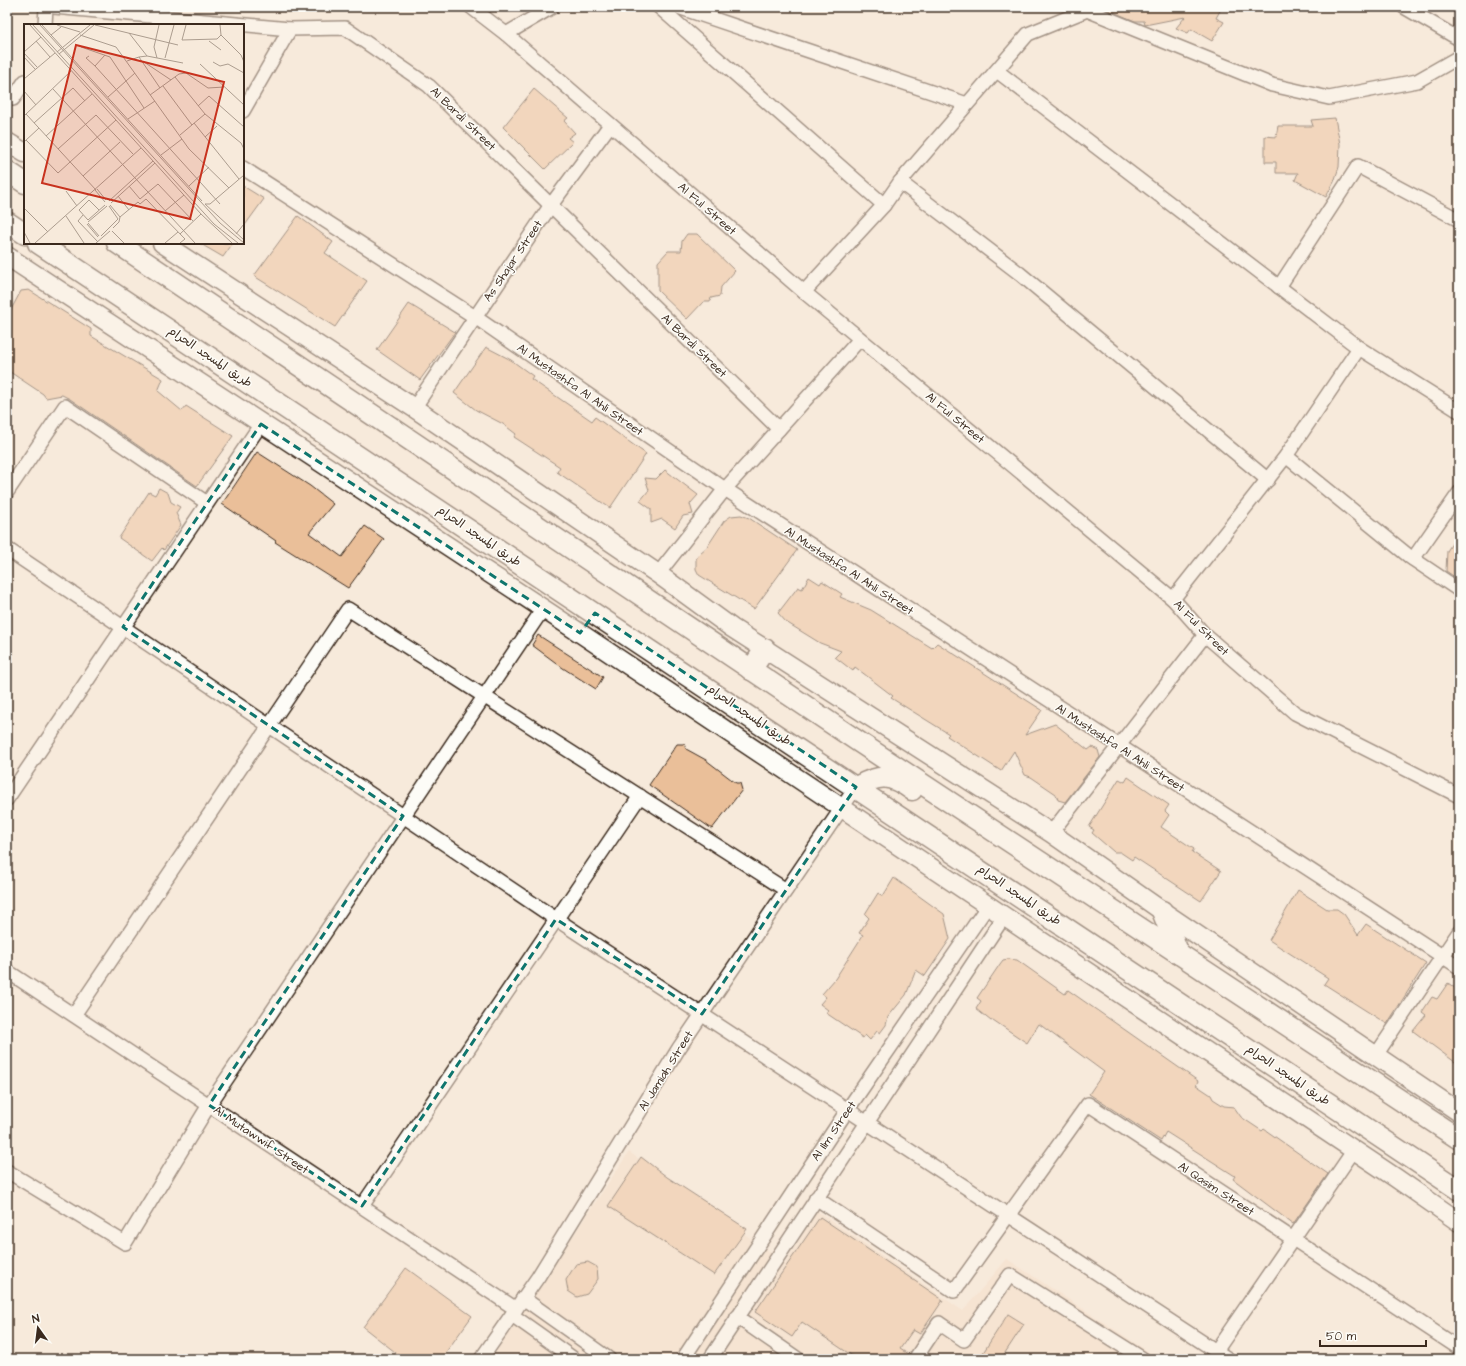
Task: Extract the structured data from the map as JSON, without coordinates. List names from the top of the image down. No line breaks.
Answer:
{"streets":{"main road":["طريق المسجد الحرام"],"street":["Al Bardi Street","Al Ful Street","As Shajar Street","Al Mustashfa Al Ahli Street","Al Jamiah Street","Al Ilm Street","Al Mutawwif Street","Al Qasim Street"]},"crossings":[["Al Bardi Street","As Shajar Street"],["Al Ful Street","As Shajar Street"],["As Shajar Street","Al Mustashfa Al Ahli Street"],["طريق المسجد الحرام","Al Jamiah Street"],["Al Jamiah Street","Al Mutawwif Street"]],"scale_bar":"50 m","north":"top"}
